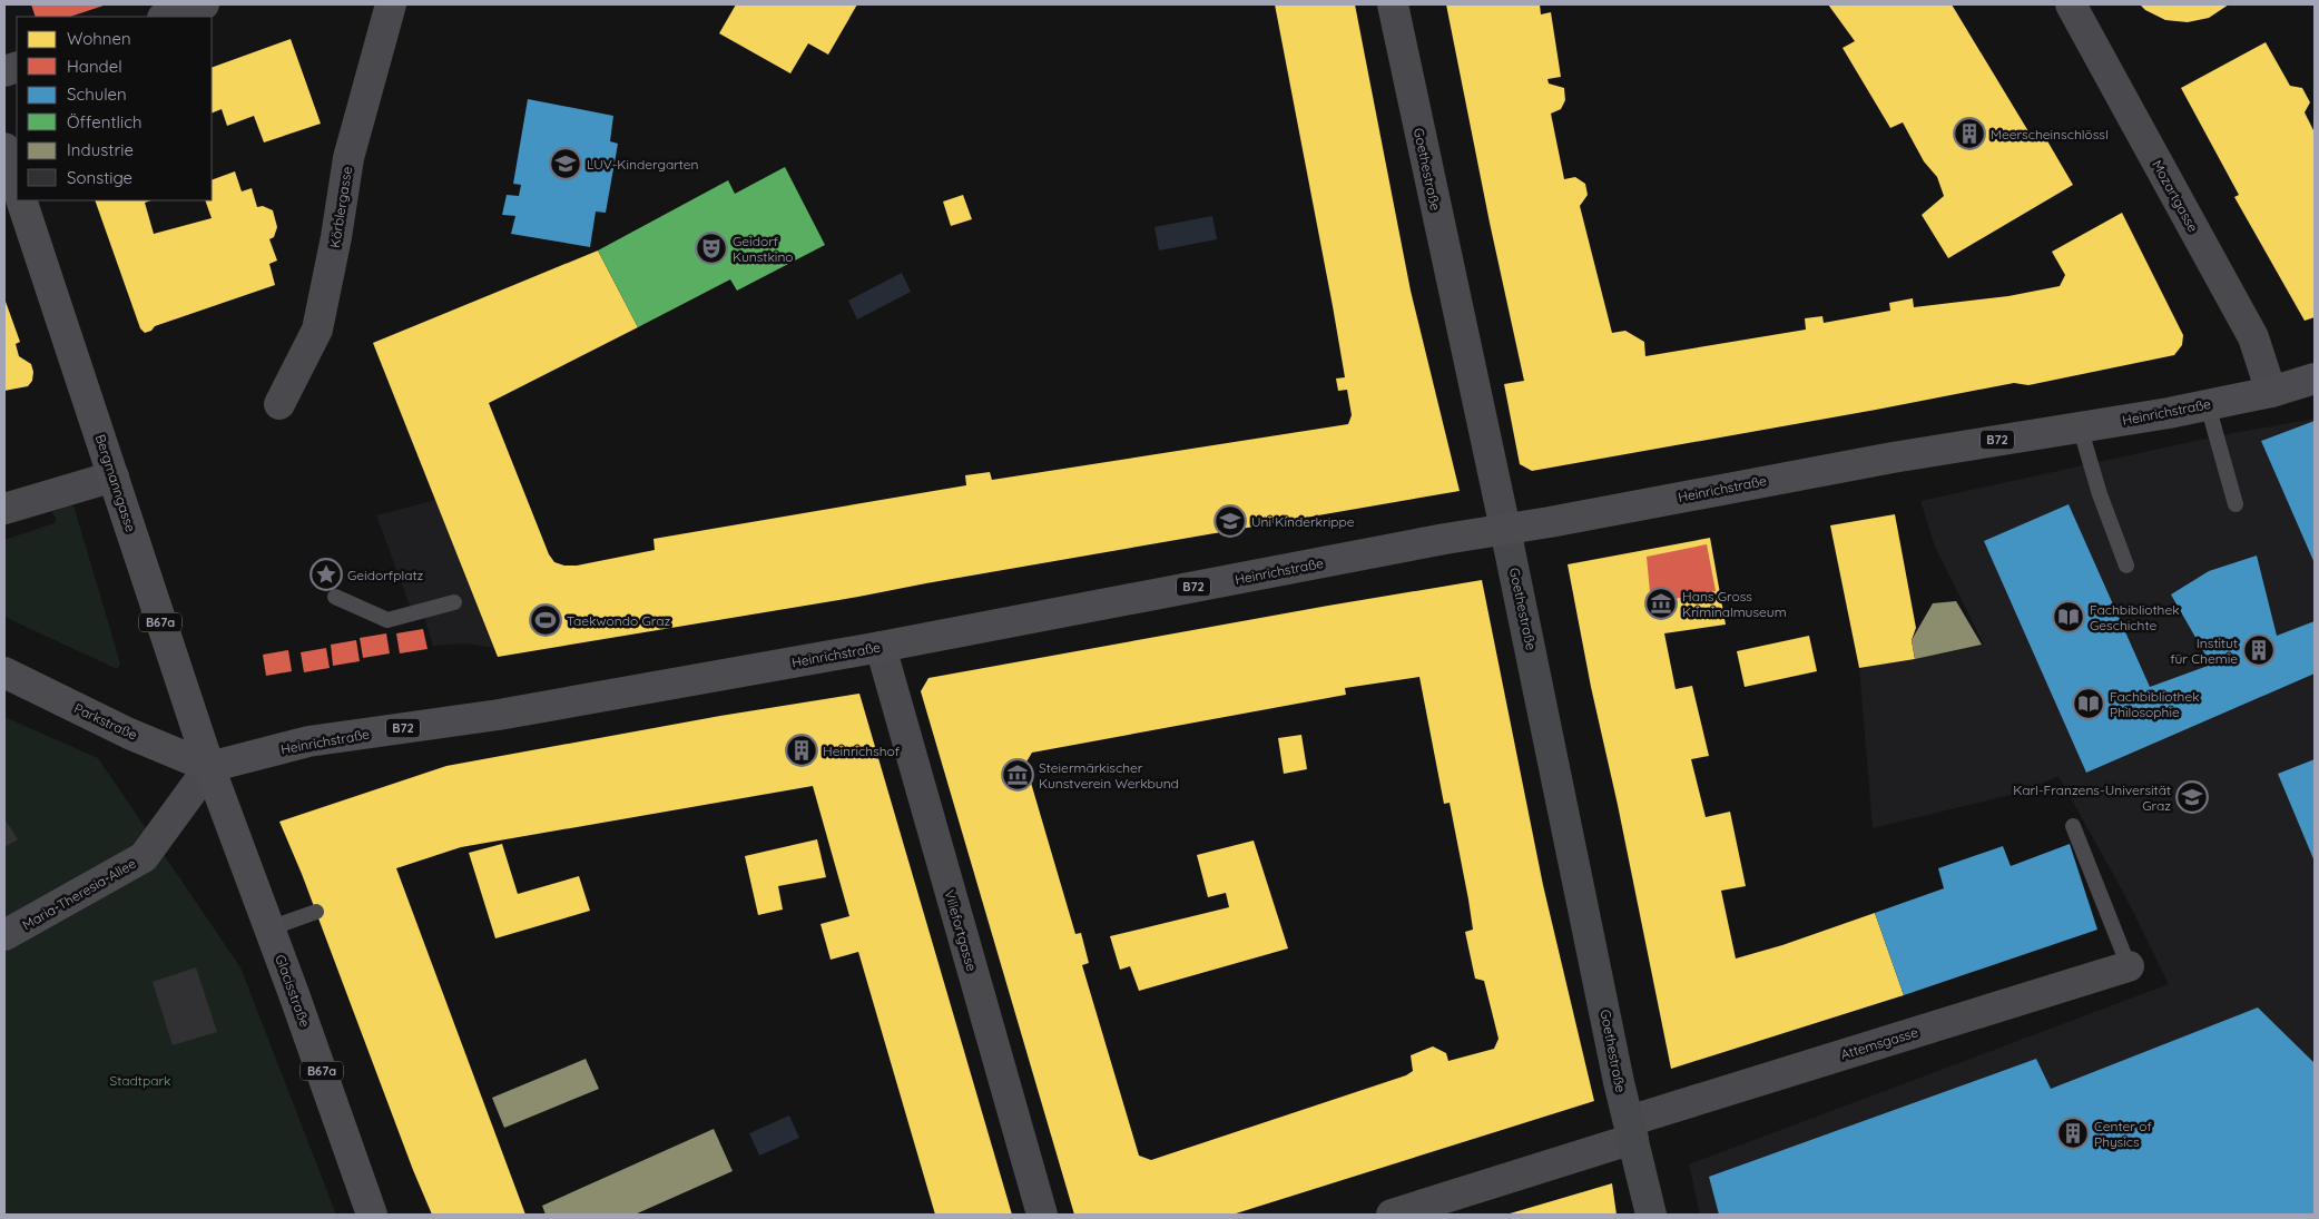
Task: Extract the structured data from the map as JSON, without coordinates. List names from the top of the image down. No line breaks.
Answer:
{"streets":{"main road":["Heinrichstraße","B72","Bergmanngasse","B67a","Parkstraße","Glacisstraße"],"street":["Goethestraße","Mozartgasse","Körblergasse","Maria-Theresia-Allee","Villefortgasse","Attemsgasse"]},"crossings":[["Goethestraße","Heinrichstraße"],["Goethestraße","Attemsgasse"],["Mozartgasse","Heinrichstraße"],["Heinrichstraße","Bergmanngasse"],["Heinrichstraße","Parkstraße"],["Heinrichstraße","Maria-Theresia-Allee"],["Heinrichstraße","Villefortgasse"],["Heinrichstraße","Glacisstraße"],["Bergmanngasse","Parkstraße"],["Bergmanngasse","Maria-Theresia-Allee"],["Bergmanngasse","Glacisstraße"],["Parkstraße","Maria-Theresia-Allee"],["Parkstraße","Glacisstraße"],["Maria-Theresia-Allee","Glacisstraße"]],"parks":["Stadtpark"],"places":{"building":["Meerscheinschlössl","Institut für Chemie","Heinrichshof","Center of Physics"],"school or university":["LUV-Kindergarten","Uni Kinderkrippe","Karl-Franzens-Universität Graz"],"theatre":["Geidorf Kunstkino"],"place":["Geidorfplatz"],"museum":["Hans Gross Kriminalmuseum","Steiermärkischer Kunstverein Werkbund"],"library":["Fachbibliothek Geschichte","Fachbibliothek Philosophie"],"sports":["Taekwondo Graz"]},"legend":["Wohnen","Handel","Schulen","Öffentlich","Industrie","Sonstige"]}
